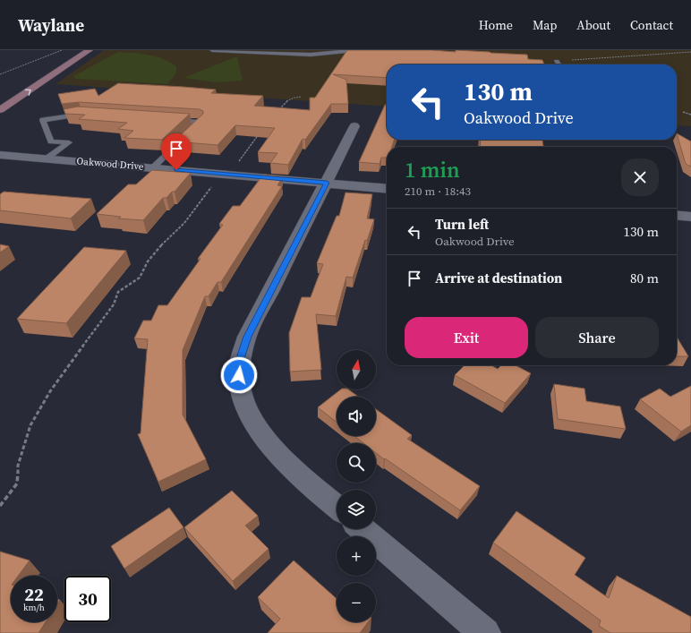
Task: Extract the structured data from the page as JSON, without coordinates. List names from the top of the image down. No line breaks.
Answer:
{"streets":{"street":["Oakwood Drive"]},"north":"top","page":{"header":"Waylane","nav":["Home","Map","About","Contact"],"turn":["130 m","Oakwood Drive"],"heading":["1 min","210 m · 18:43"],"list":[{"name":"Turn left","note":"Oakwood Drive","value":"130 m"},{"name":"Arrive at destination","value":"80 m"}],"buttons":["Exit","Share"],"map_buttons":["+","−"],"speed":"22 km/h","limit":"30"}}
